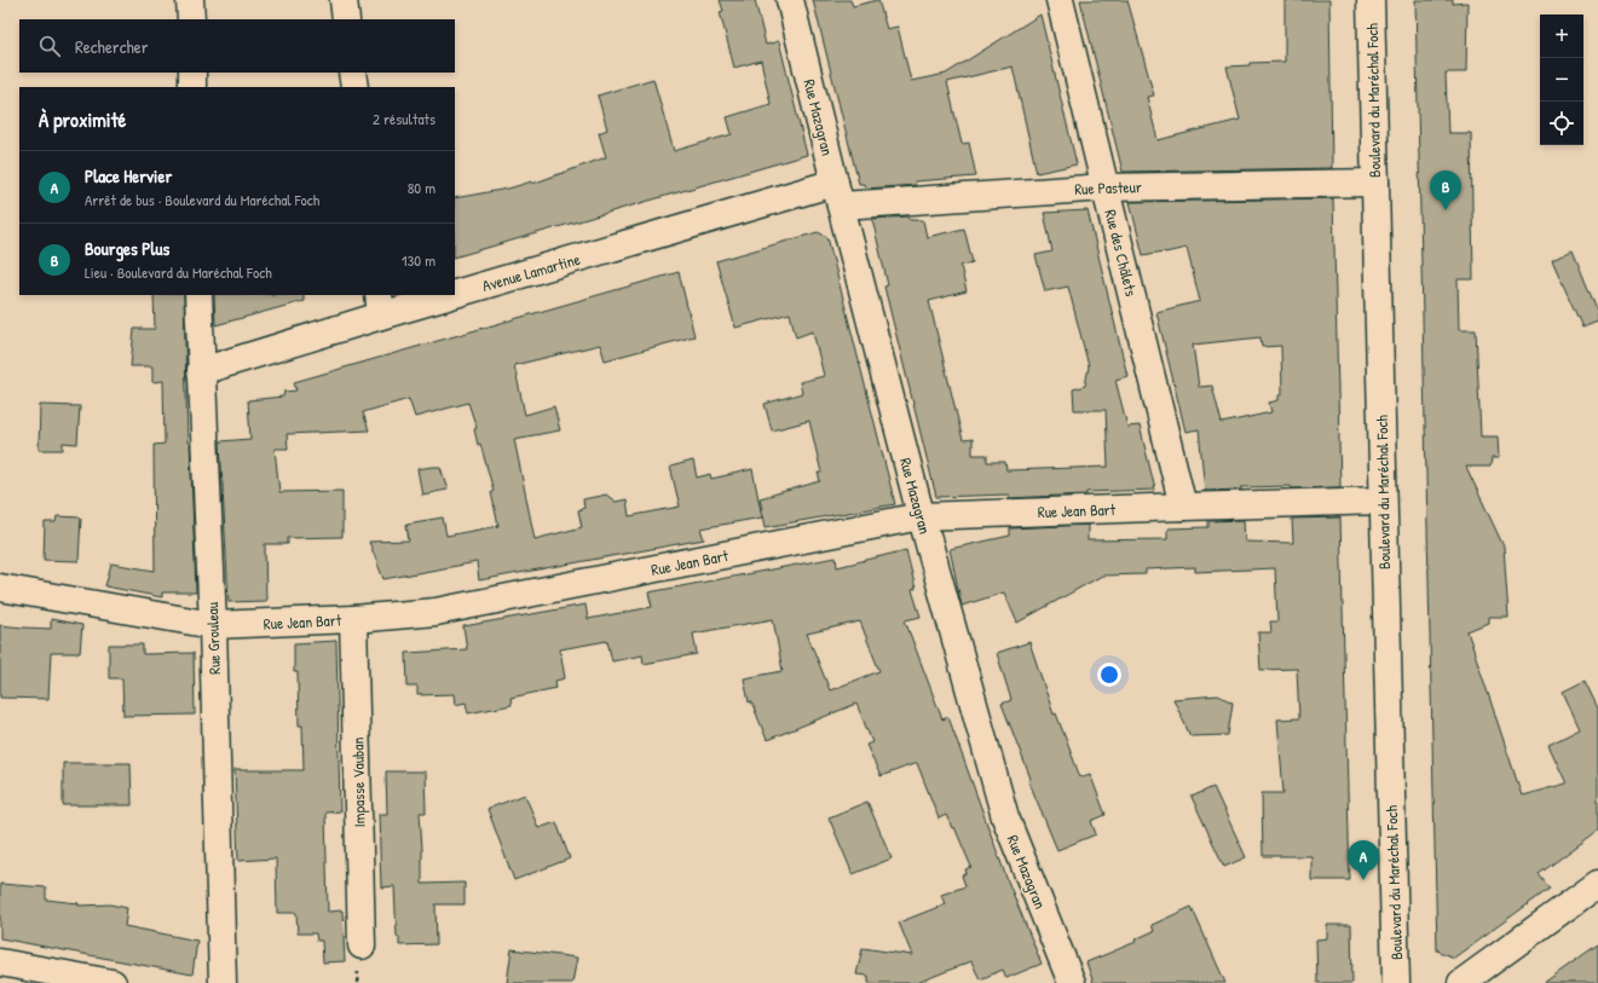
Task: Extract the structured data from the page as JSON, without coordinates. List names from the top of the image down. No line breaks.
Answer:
{"streets":{"street":["Boulevard du Maréchal Foch","Rue Mazagran","Rue Pasteur","Rue des Châlets","Avenue Lamartine","Rue Jean Bart","Rue Grouleau","Impasse Vauban"]},"crossings":[["Boulevard du Maréchal Foch","Rue Pasteur"],["Boulevard du Maréchal Foch","Rue Jean Bart"],["Rue Mazagran","Rue Pasteur"],["Rue Mazagran","Avenue Lamartine"],["Rue Mazagran","Rue Jean Bart"],["Rue Pasteur","Rue des Châlets"],["Rue Pasteur","Avenue Lamartine"],["Rue des Châlets","Rue Jean Bart"],["Avenue Lamartine","Rue Grouleau"],["Rue Jean Bart","Rue Grouleau"],["Rue Jean Bart","Impasse Vauban"]],"page":{"map_buttons":["+","−"],"search":"Rechercher","heading":["À proximité","2 résultats"],"list":[{"mark":"A","name":"Place Hervier","note":"Arrêt de bus · Boulevard du Maréchal Foch","value":"80 m"},{"mark":"B","name":"Bourges Plus","note":"Lieu · Boulevard du Maréchal Foch","value":"130 m"}],"pins":["B","A"]}}
